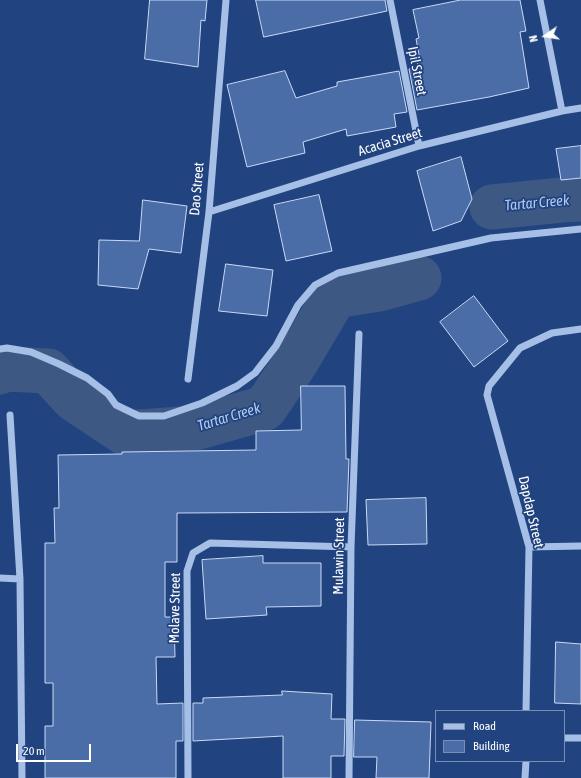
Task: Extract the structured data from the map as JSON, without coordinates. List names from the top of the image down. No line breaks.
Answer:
{"streets":{"street":["Ipil Street","Acacia Street","Dao Street","Dapdap Street","Mulawin Street","Molave Street"]},"crossings":[["Ipil Street","Acacia Street"],["Acacia Street","Dao Street"],["Mulawin Street","Molave Street"]],"water":["Tartar Creek"],"legend":["Road","Building"],"scale_bar":"20 m","north":"left"}
